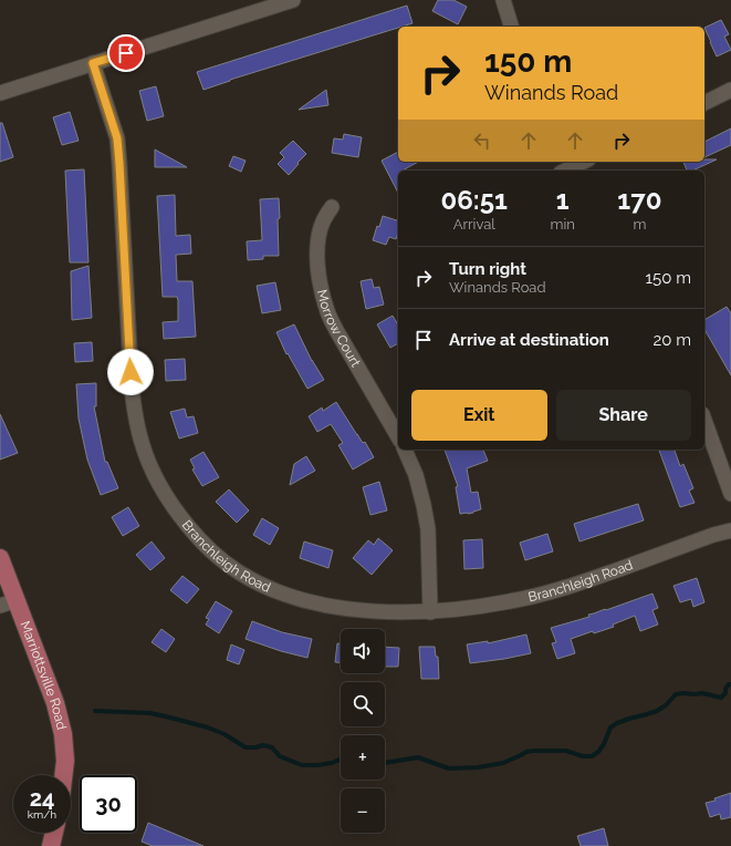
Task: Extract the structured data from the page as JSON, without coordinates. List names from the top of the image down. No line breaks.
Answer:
{"streets":{"main road":["Marriottsville Road"],"street":["Morrow Court","Branchleigh Road"]},"page":{"turn":["150 m","Winands Road"],"eta":["06:51","Arrival","1","min","170","m"],"list":[{"name":"Turn right","note":"Winands Road","value":"150 m"},{"name":"Arrive at destination","value":"20 m"}],"buttons":["Exit","Share"],"map_buttons":["+","−"],"speed":"24 km/h","limit":"30"}}
